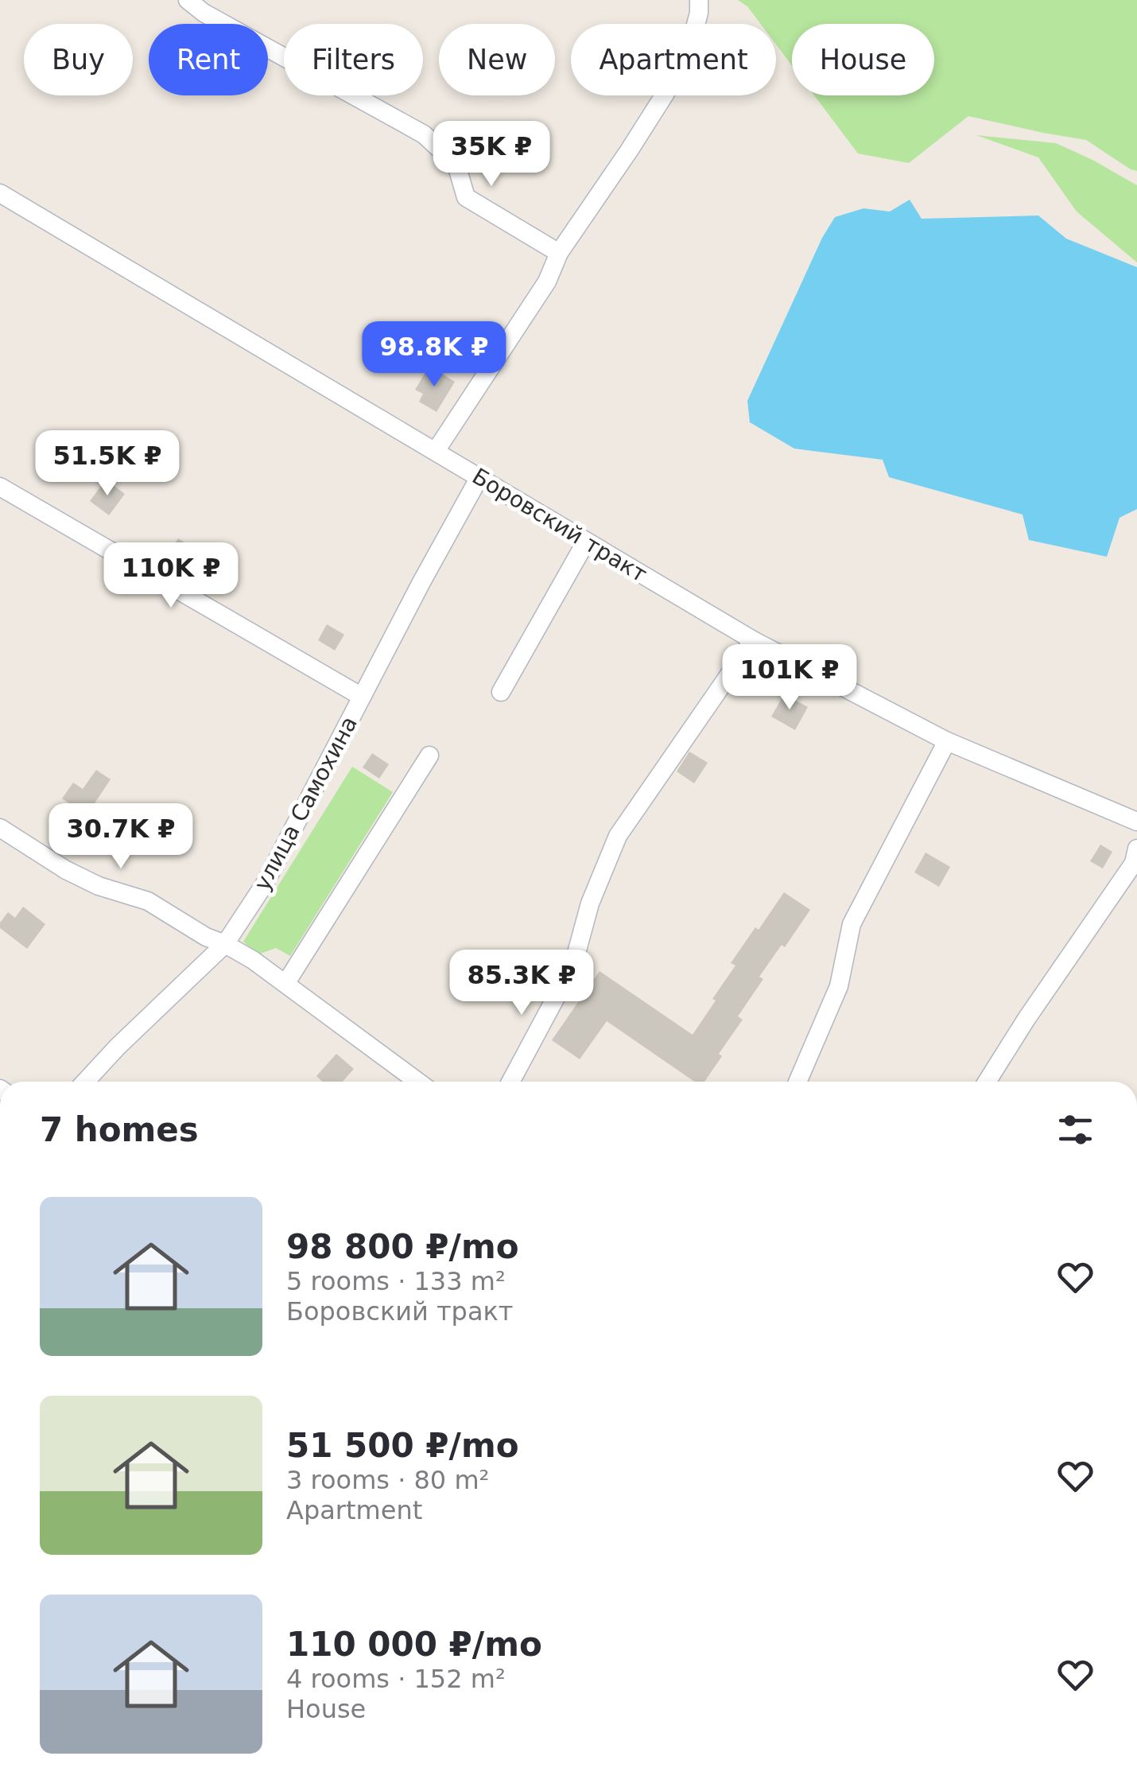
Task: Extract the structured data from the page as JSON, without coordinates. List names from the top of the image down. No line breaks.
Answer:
{"streets":{"street":["Боровский тракт","улица Самохина"]},"crossings":[["Боровский тракт","улица Самохина"]],"page":{"chip":["Buy","Rent","Filters","New","Apartment","House"],"price":["35K ₽","98.8K ₽","51.5K ₽","110K ₽","101K ₽","30.7K ₽","85.3K ₽"],"heading":"7 homes","list":[{"name":"98 800 ₽/mo","note":"5 rooms · 133 m² · Боровский тракт"},{"name":"51 500 ₽/mo","note":"3 rooms · 80 m² · Apartment"},{"name":"110 000 ₽/mo","note":"4 rooms · 152 m² · House"}]}}
